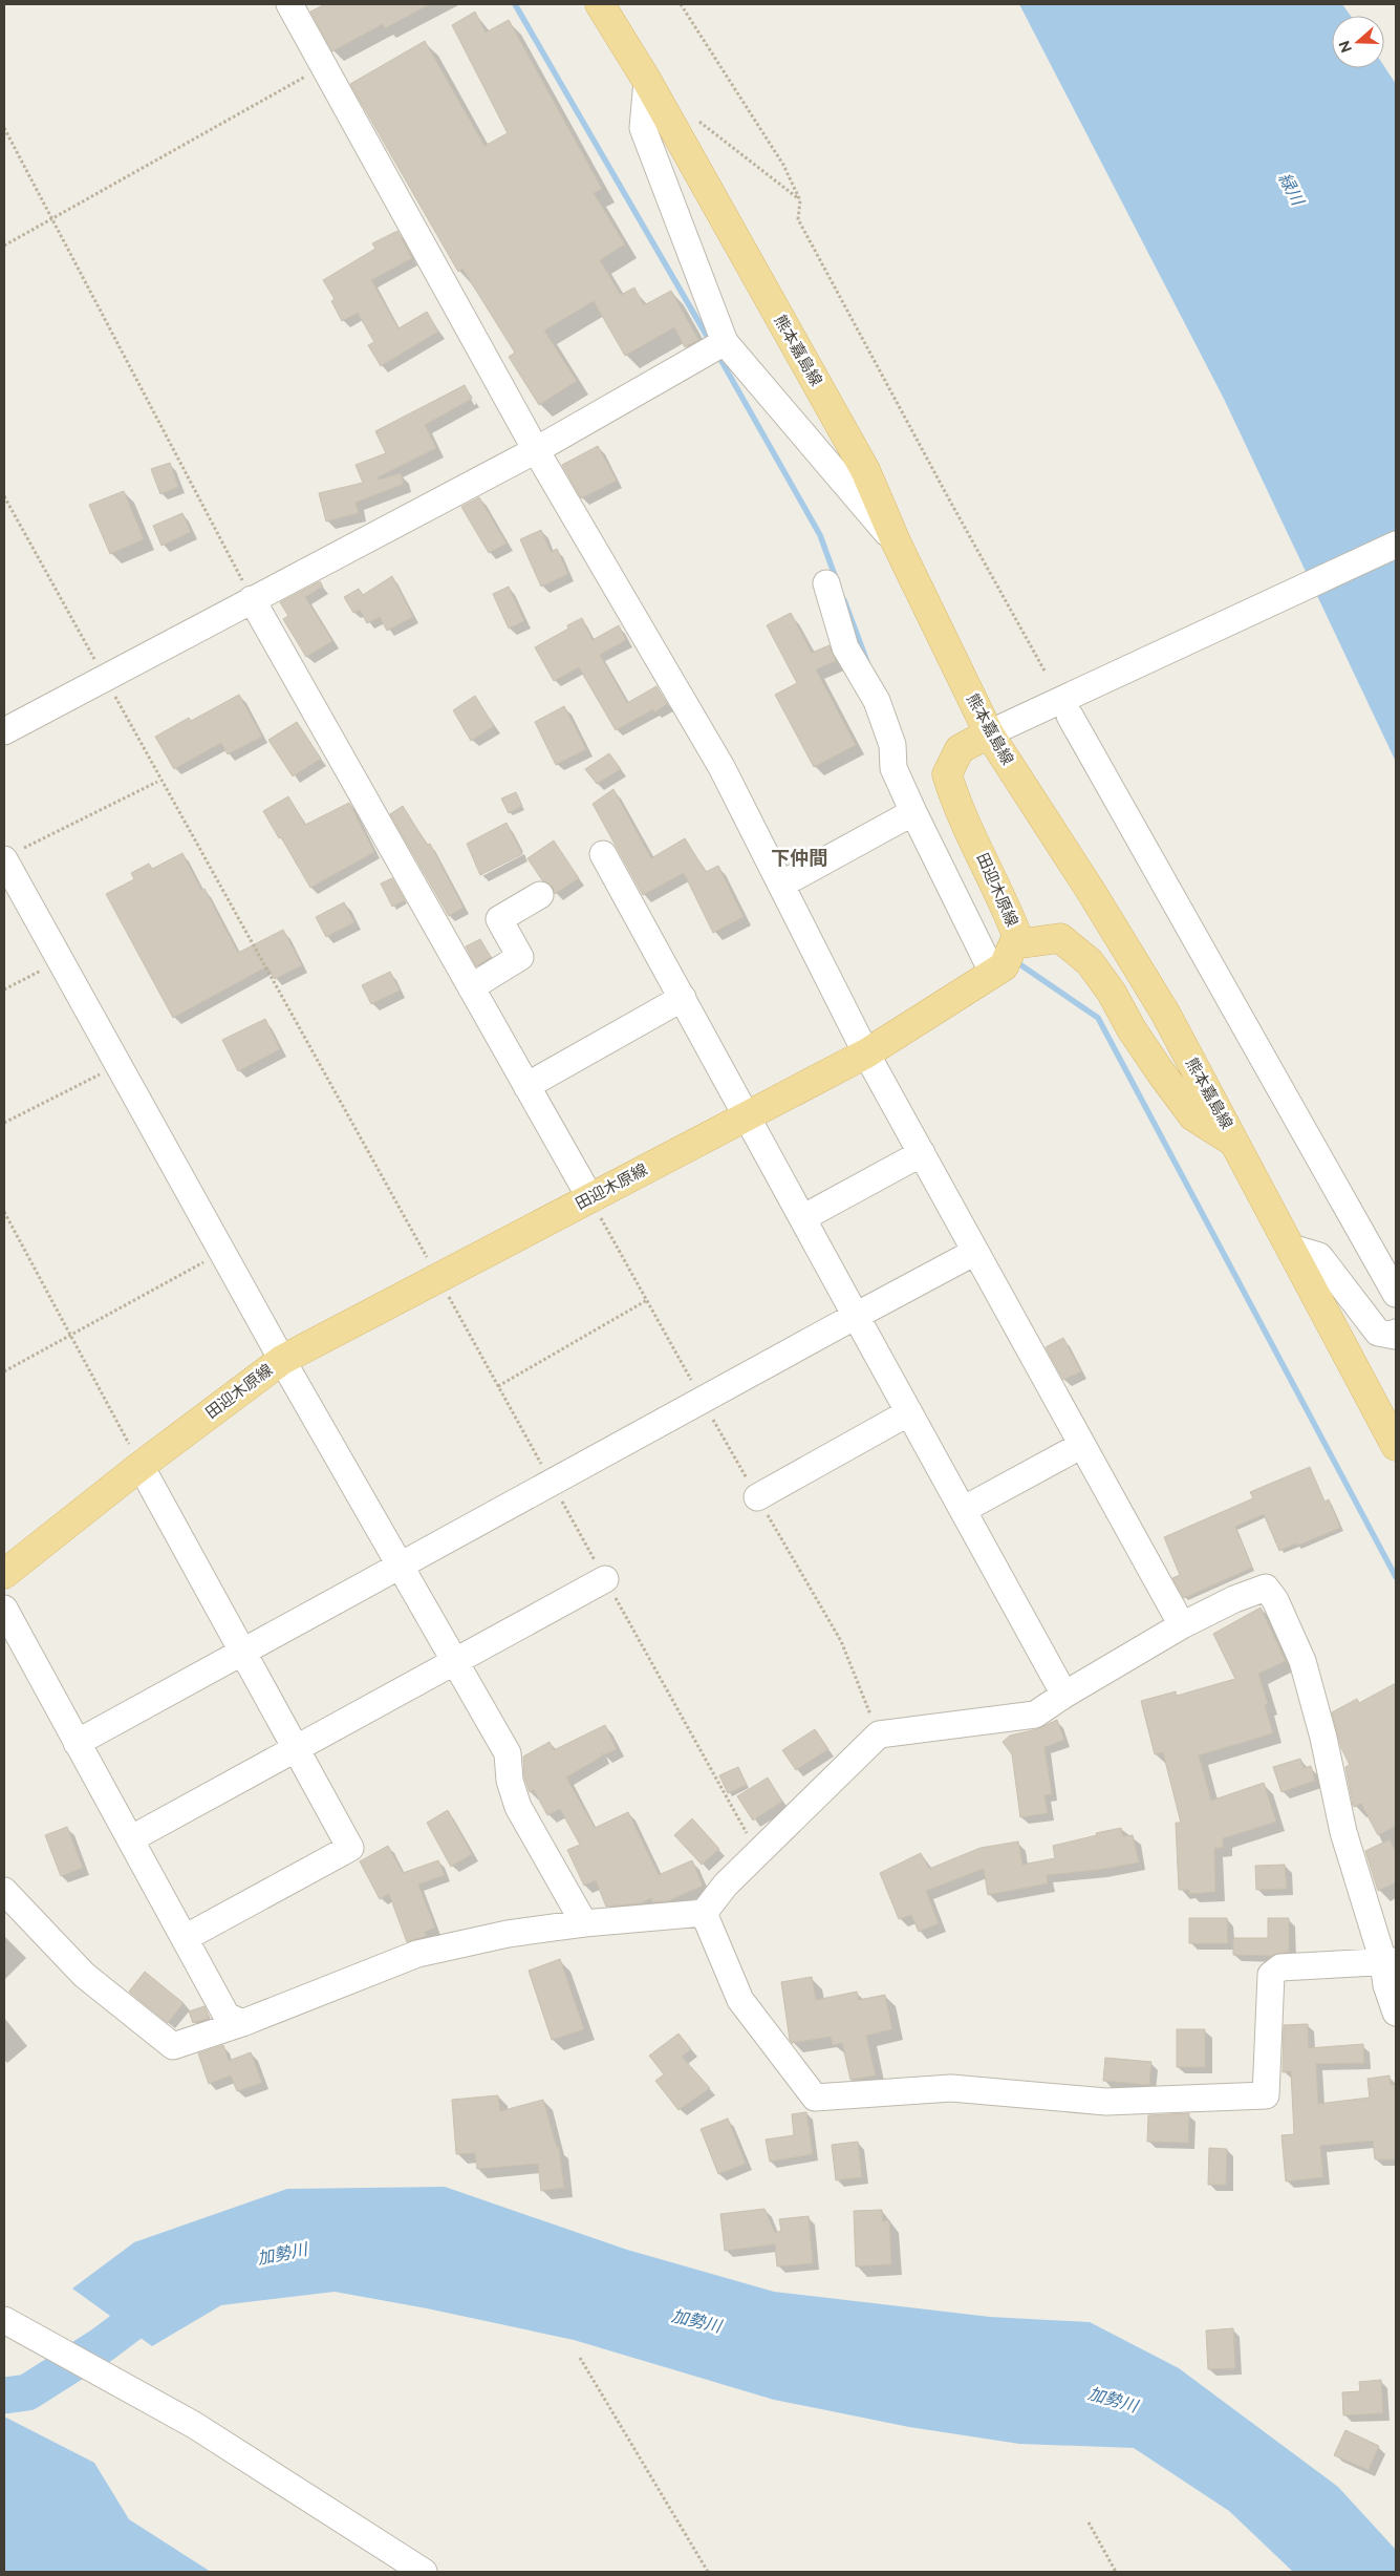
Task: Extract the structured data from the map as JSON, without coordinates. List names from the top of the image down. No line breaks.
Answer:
{"streets":{"main road":["熊本嘉島線","田迎木原線"]},"crossings":[["熊本嘉島線","田迎木原線"]],"districts":["下仲間"],"water":["緑川","加勢川"],"north":"left"}
